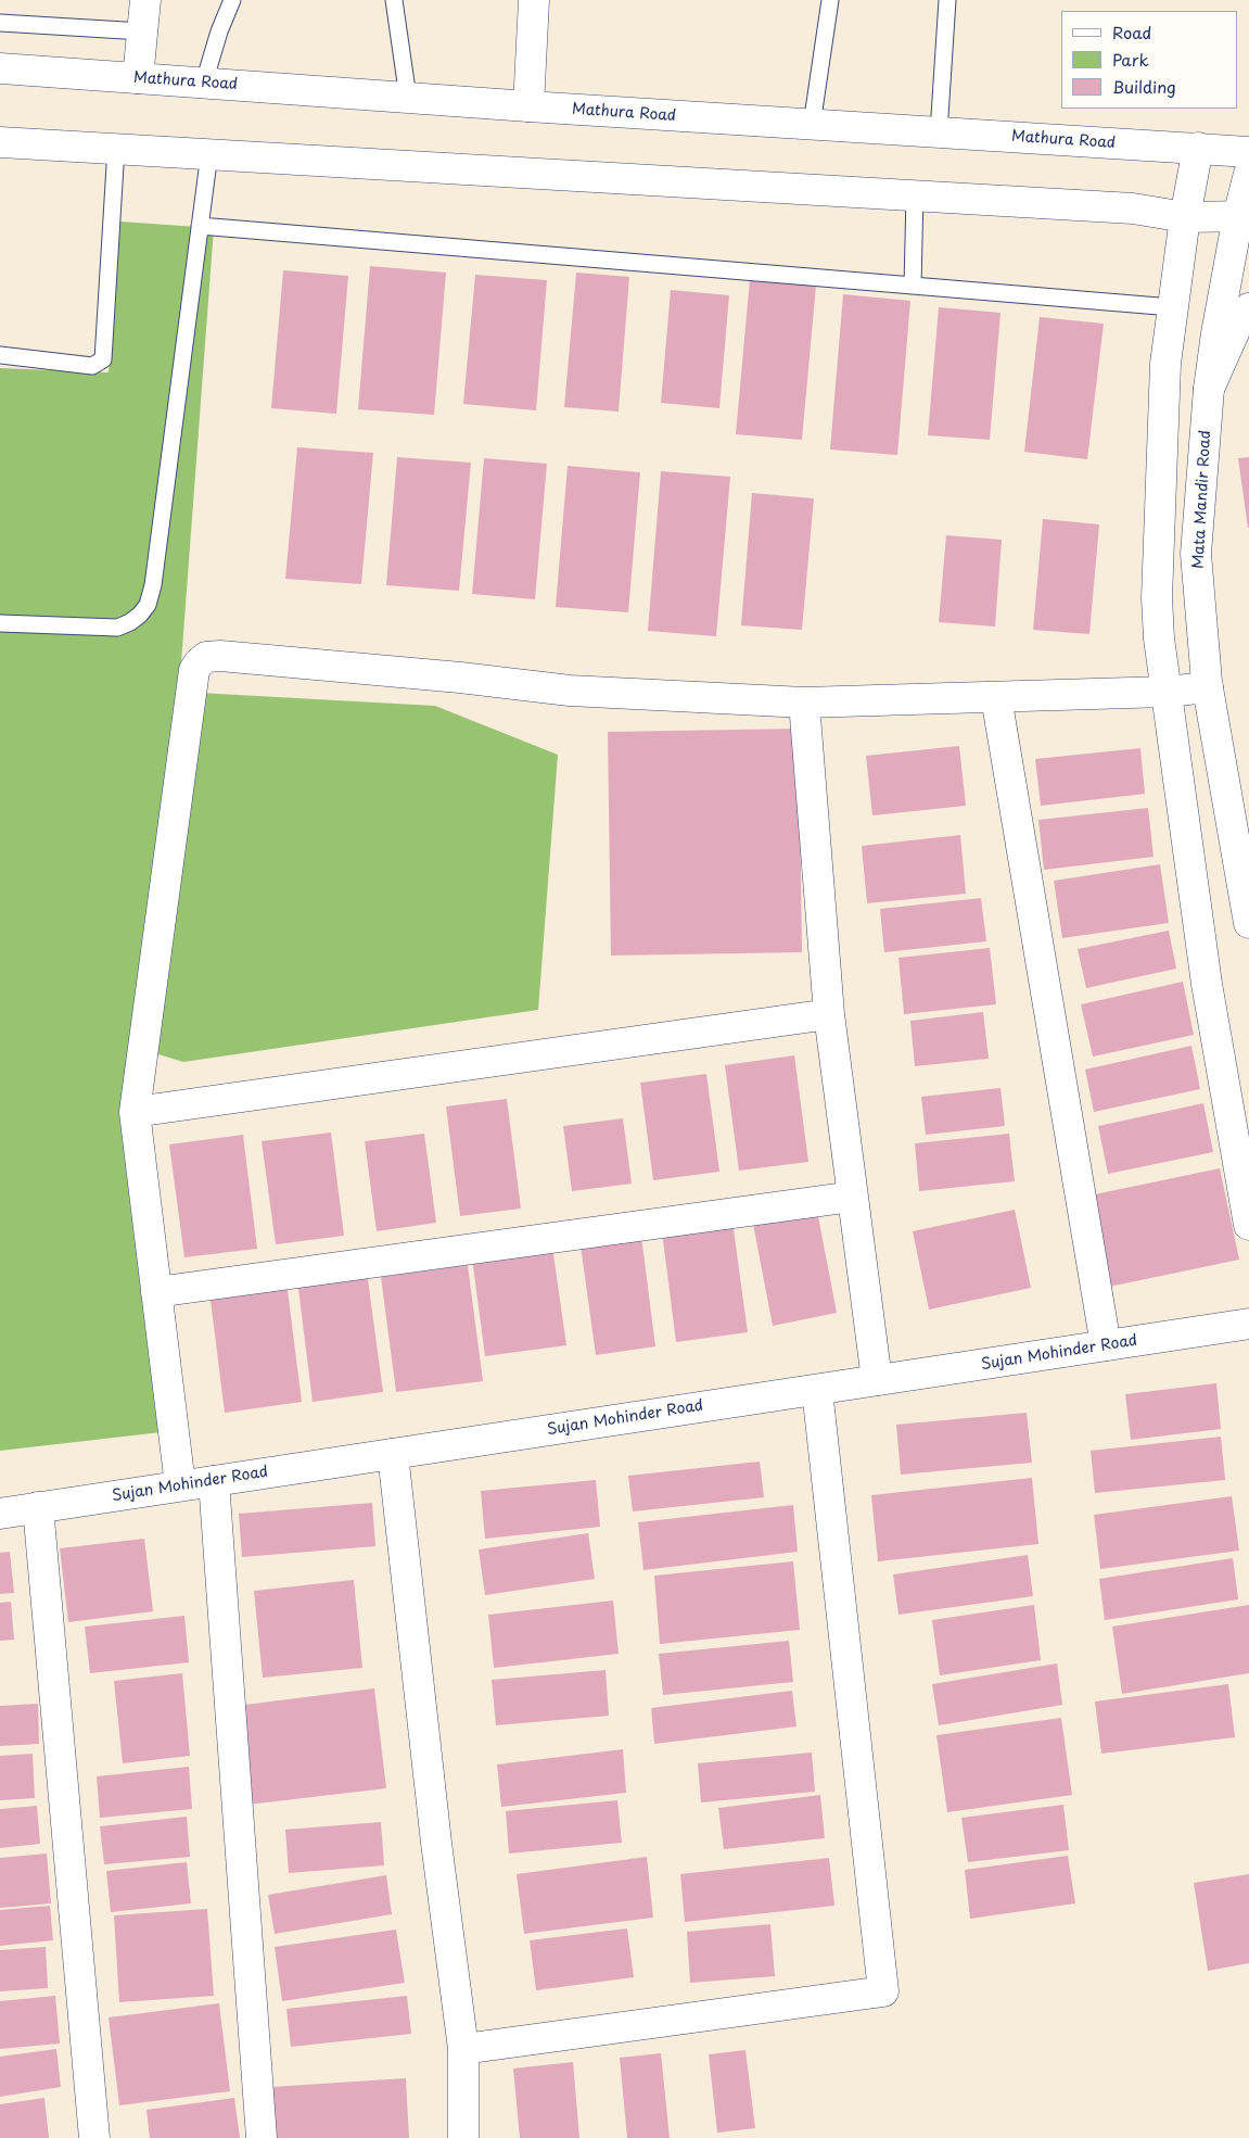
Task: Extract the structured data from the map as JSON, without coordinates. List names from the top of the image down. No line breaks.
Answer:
{"streets":{"main road":["Mathura Road","Mata Mandir Road","Sujan Mohinder Road"]},"legend":["Road","Park","Building"]}
